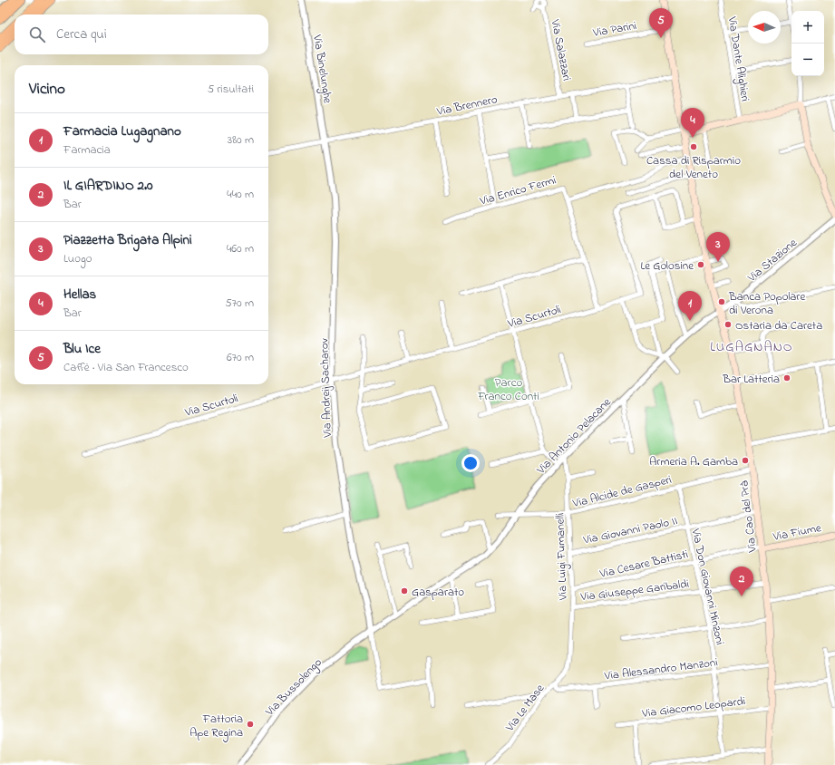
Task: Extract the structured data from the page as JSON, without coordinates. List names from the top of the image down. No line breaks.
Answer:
{"streets":{"main road":["Via Cao del Prà","Via Fiume"],"street":["Via Parini","Via Salazzari","Via Dante Alighieri","Via Binelunghe","Via Brennero","Via Enrico Fermi","Via Stazione","Via Scurtoli","Via Andreij Sacharov","Via Antonio Pelacane","Via Alcide de Gasperi","Via Giovanni Paolo II","Via Luigi Fumanelli","Via Cesare Battisti","Via Don Giovanni Minzoni","Via Giuseppe Garibaldi","Via Alessandro Manzoni","Via Bussolengo","Via Giacomo Leopardi","Via Le Mase"]},"crossings":[["Via Parini","Via Cao del Prà"],["Via Salazzari","Via Brennero"],["Via Binelunghe","Via Brennero"],["Via Binelunghe","Via Andreij Sacharov"],["Via Brennero","Via Andreij Sacharov"],["Via Brennero","Via Cao del Prà"],["Via Enrico Fermi","Via Scurtoli"],["Via Stazione","Via Antonio Pelacane"],["Via Stazione","Via Cao del Prà"],["Via Scurtoli","Via Andreij Sacharov"],["Via Andreij Sacharov","Via Antonio Pelacane"],["Via Andreij Sacharov","Via Bussolengo"],["Via Antonio Pelacane","Via Alcide de Gasperi"],["Via Antonio Pelacane","Via Cao del Prà"],["Via Antonio Pelacane","Via Luigi Fumanelli"],["Via Antonio Pelacane","Via Bussolengo"],["Via Alcide de Gasperi","Via Cao del Prà"],["Via Alcide de Gasperi","Via Luigi Fumanelli"],["Via Alcide de Gasperi","Via Don Giovanni Minzoni"],["Via Cao del Prà","Via Giovanni Paolo II"],["Via Cao del Prà","Via Fiume"],["Via Cao del Prà","Via Cesare Battisti"],["Via Cao del Prà","Via Giuseppe Garibaldi"],["Via Cao del Prà","Via Alessandro Manzoni"],["Via Cao del Prà","Via Giacomo Leopardi"],["Via Giovanni Paolo II","Via Luigi Fumanelli"],["Via Giovanni Paolo II","Via Don Giovanni Minzoni"],["Via Fiume","Via Cesare Battisti"],["Via Luigi Fumanelli","Via Cesare Battisti"],["Via Luigi Fumanelli","Via Giuseppe Garibaldi"],["Via Luigi Fumanelli","Via Le Mase"],["Via Cesare Battisti","Via Don Giovanni Minzoni"],["Via Don Giovanni Minzoni","Via Giuseppe Garibaldi"],["Via Don Giovanni Minzoni","Via Alessandro Manzoni"],["Via Don Giovanni Minzoni","Via Giacomo Leopardi"],["Via Alessandro Manzoni","Via Le Mase"]],"districts":["LUGAGNANO"],"parks":["Parco Franco Conti"],"places":["Cassa di Risparmio del Veneto","Le Golosine","Banca Popolare di Verona","Ostaria da Careta","Bar Latteria","Armeria A. Gamba","Gasparato","Fattoria Ape Regina"],"north":"left","page":{"pins":["5","4","3","1","2"],"map_buttons":["+","−"],"search":"Cerca qui","heading":["Vicino","5 risultati"],"list":[{"mark":"1","name":"Farmacia Lugagnano","note":"Farmacia","value":"380 m"},{"mark":"2","name":"IL GIARDINO 2.0","note":"Bar","value":"440 m"},{"mark":"3","name":"Piazzetta Brigata Alpini","note":"Luogo","value":"460 m"},{"mark":"4","name":"Hellas","note":"Bar","value":"570 m"},{"mark":"5","name":"Blu Ice","note":"Caffè · Via San Francesco","value":"670 m"}]}}
